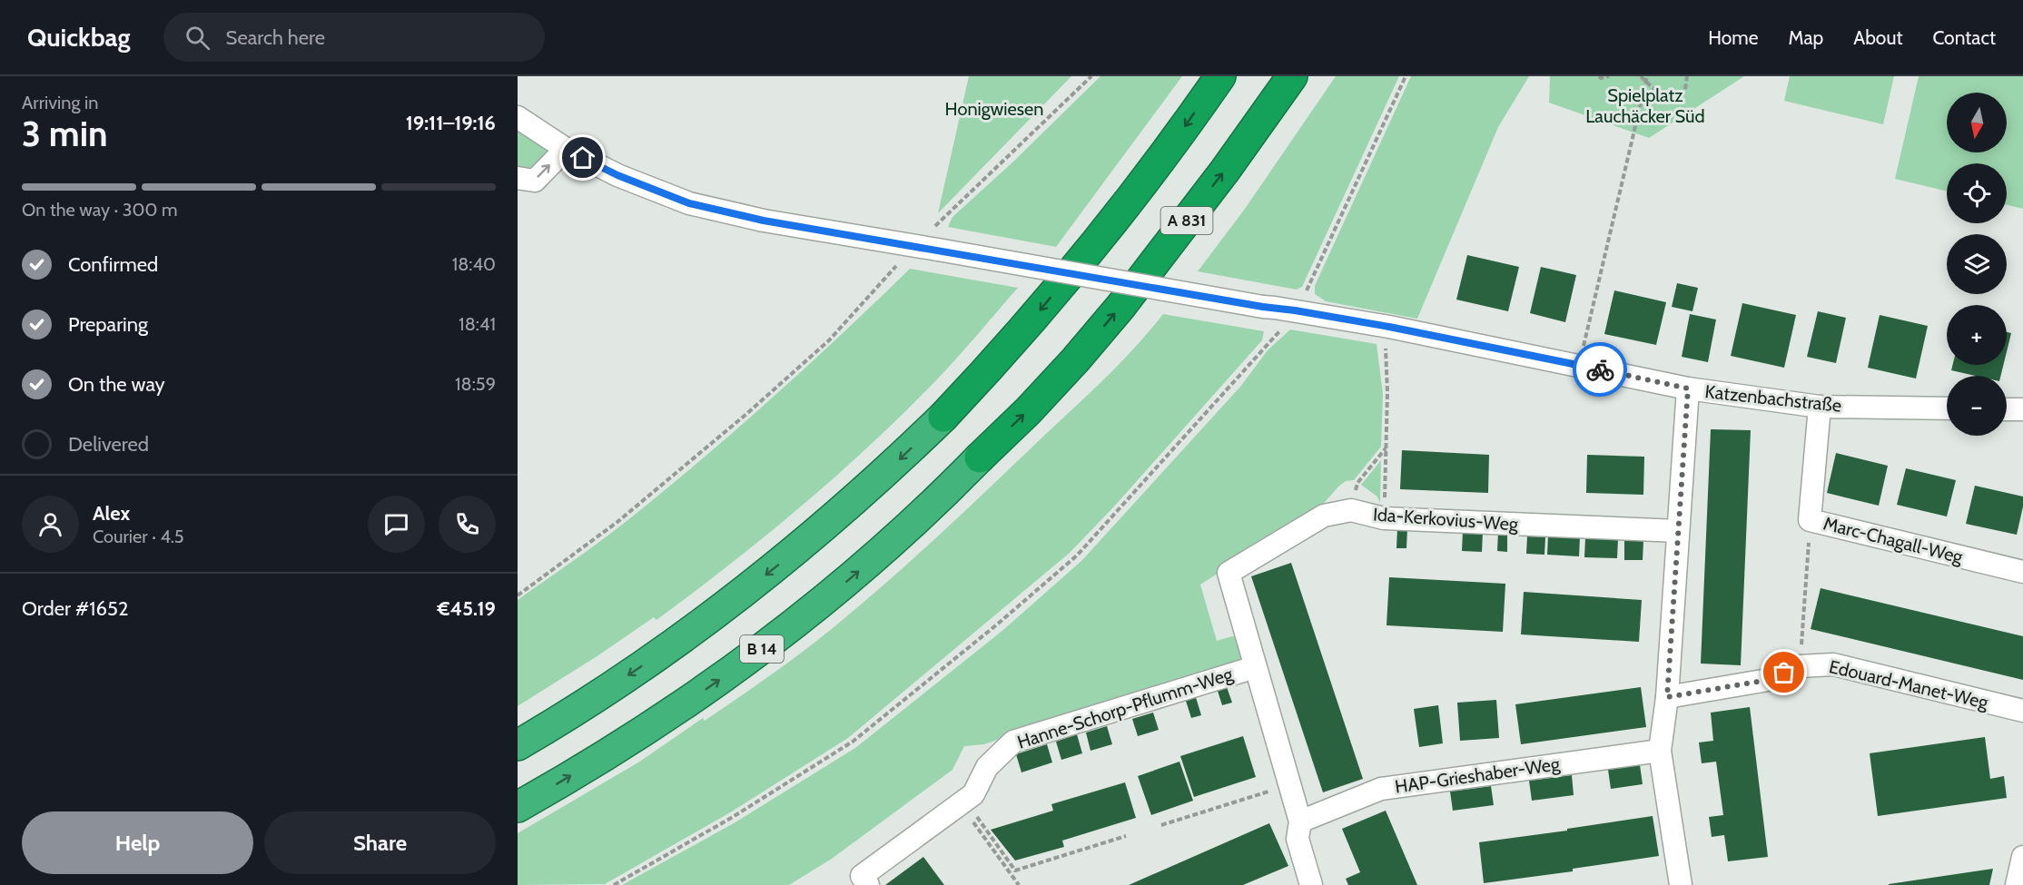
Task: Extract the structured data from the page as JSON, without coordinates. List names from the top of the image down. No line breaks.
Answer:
{"streets":{"highway":["A 831","B 14"],"street":["Katzenbachstraße","Ida-Kerkovius-Weg","Marc-Chagall-Weg","Edouard-Manet-Weg","Hanne-Schorp-Pflumm-Weg","HAP-Grieshaber-Weg"]},"crossings":[["A 831","B 14"],["Katzenbachstraße","Marc-Chagall-Weg"],["Ida-Kerkovius-Weg","Hanne-Schorp-Pflumm-Weg"],["Ida-Kerkovius-Weg","HAP-Grieshaber-Weg"]],"parks":["Spielplatz Lauchäcker Süd","Honigwiesen"],"north":"bottom","page":{"header":"Quickbag","search":"Search here","nav":["Home","Map","About","Contact"],"heading":["3 min","Arriving in","19:11–19:16"],"panel":["Alex","Courier · 4.5","Order #1652","€45.19"],"map_buttons":["+","−"],"bar":"On the way · 300 m","list":[["Confirmed","18:40"],["Preparing","18:41"],["On the way","18:59"],"Delivered"],"buttons":["Help","Share"]}}
